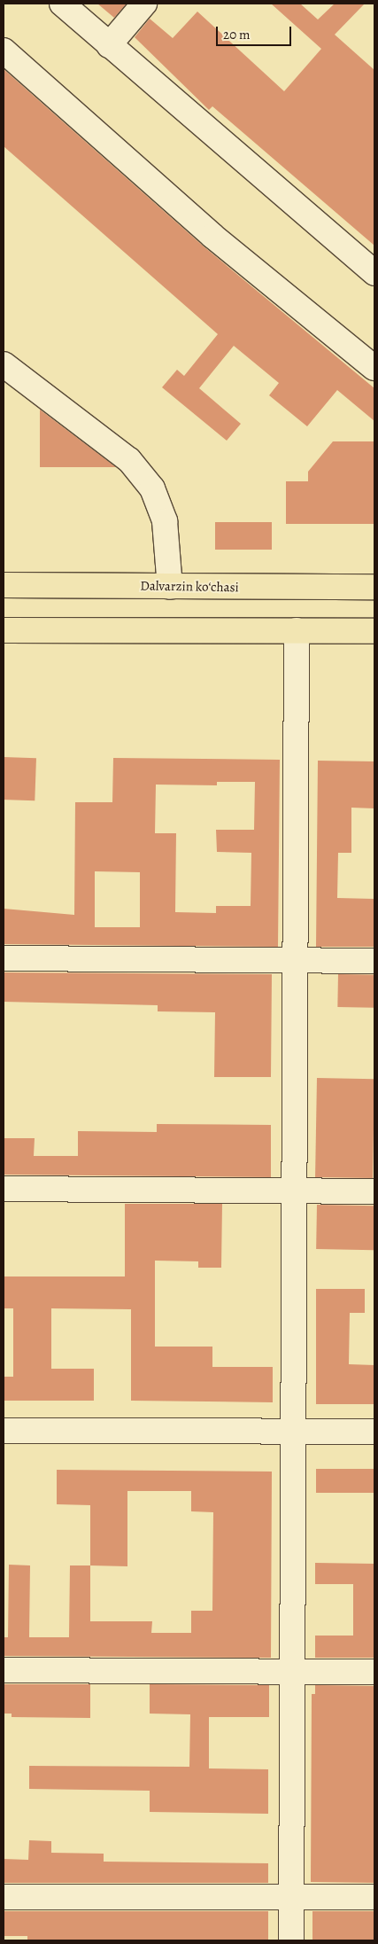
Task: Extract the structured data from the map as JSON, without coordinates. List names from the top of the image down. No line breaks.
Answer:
{"streets":{"main road":["Dalvarzin koʻchasi"]},"scale_bar":"20 m"}
